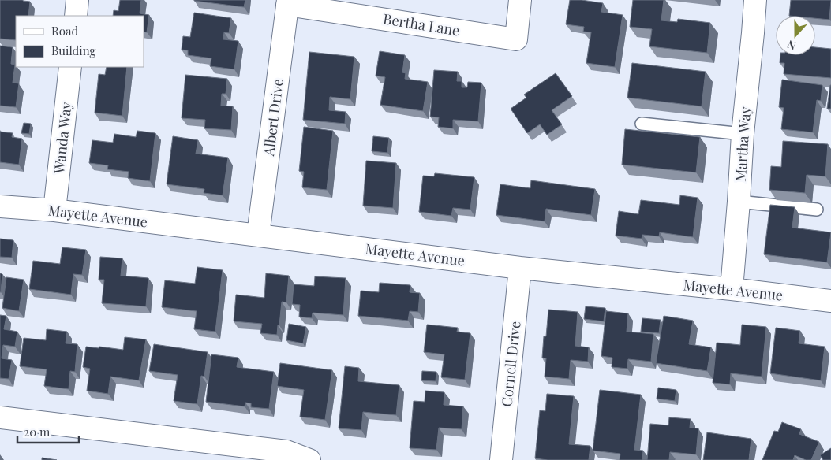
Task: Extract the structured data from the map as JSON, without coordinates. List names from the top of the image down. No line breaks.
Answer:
{"streets":{"street":["Bertha Lane","Albert Drive","Wanda Way","Martha Way","Mayette Avenue","Cornell Drive"]},"crossings":[["Bertha Lane","Albert Drive"],["Albert Drive","Mayette Avenue"],["Wanda Way","Mayette Avenue"],["Martha Way","Mayette Avenue"],["Mayette Avenue","Cornell Drive"]],"legend":["Road","Building"],"scale_bar":"20 m","north":"bottom"}
